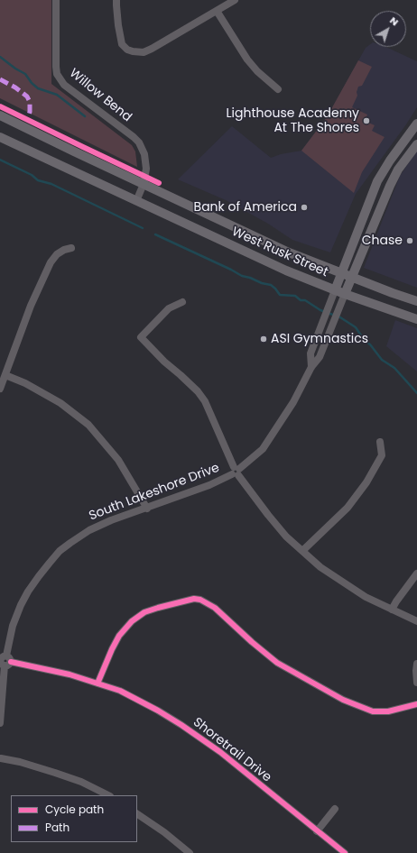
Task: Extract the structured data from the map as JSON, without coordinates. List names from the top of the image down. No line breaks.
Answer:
{"streets":{"main road":["West Rusk Street"],"street":["Willow Bend","South Lakeshore Drive","Shoretrail Drive"]},"crossings":[["Willow Bend","West Rusk Street"],["West Rusk Street","South Lakeshore Drive"],["South Lakeshore Drive","Shoretrail Drive"]],"places":["Lighthouse Academy At The Shores","Bank of America","Chase","ASI Gymnastics"],"legend":["Cycle path","Path"],"north":"top right"}
